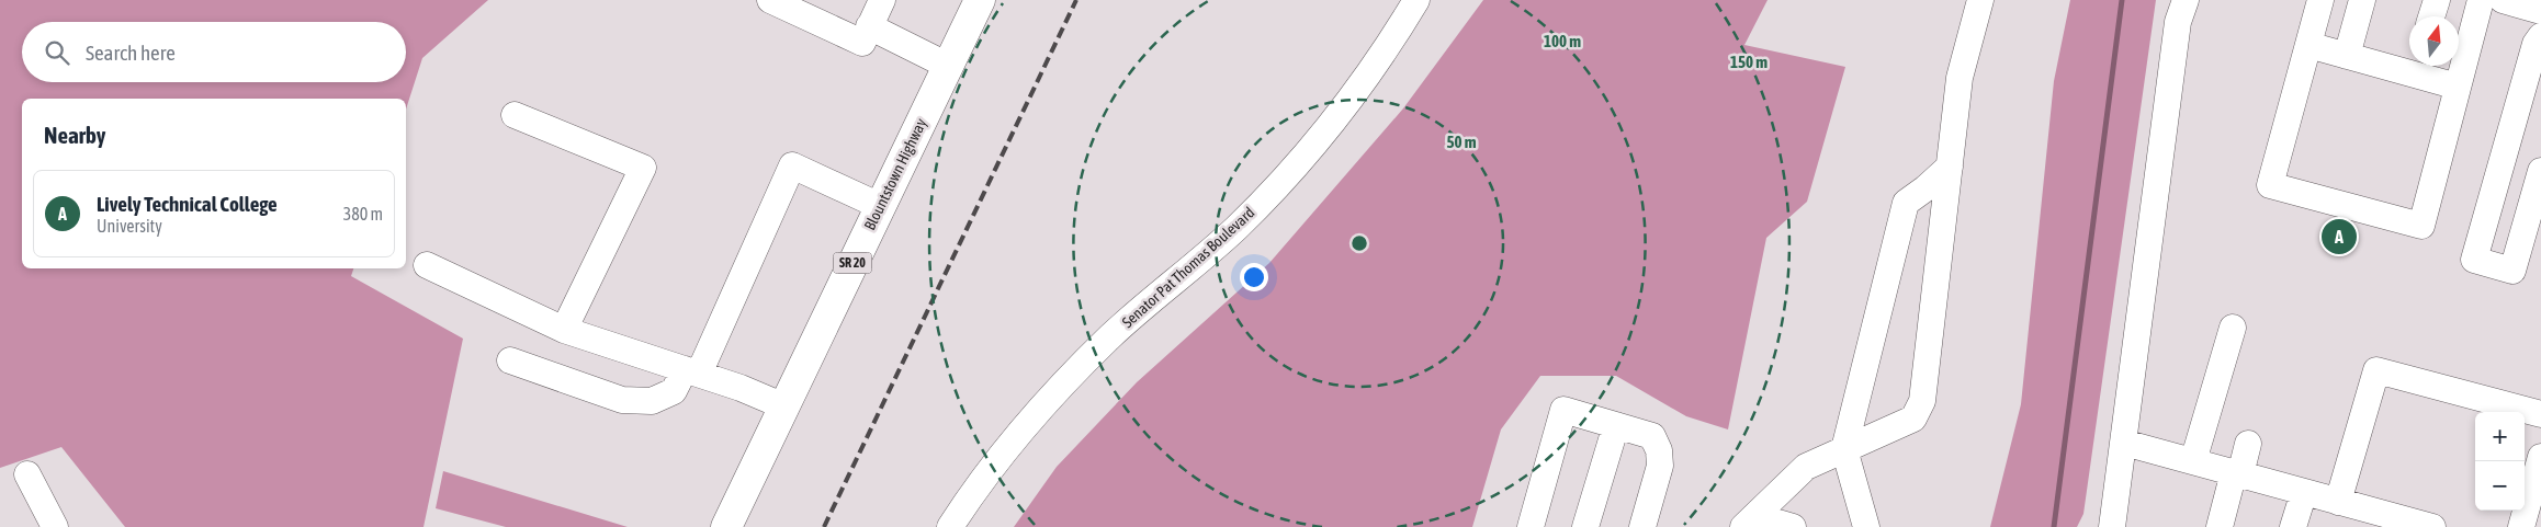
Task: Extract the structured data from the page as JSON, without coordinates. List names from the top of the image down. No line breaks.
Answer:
{"streets":{"main road":["Blountstown Highway","SR 20"],"street":["Senator Pat Thomas Boulevard"]},"north":"top","page":{"search":"Search here","heading":"Nearby","list":[{"mark":"A","name":"Lively Technical College","note":"University","value":"380 m"}],"pins":"A","map_buttons":["+","−"]},"rings":["100 m","150 m","50 m"]}
